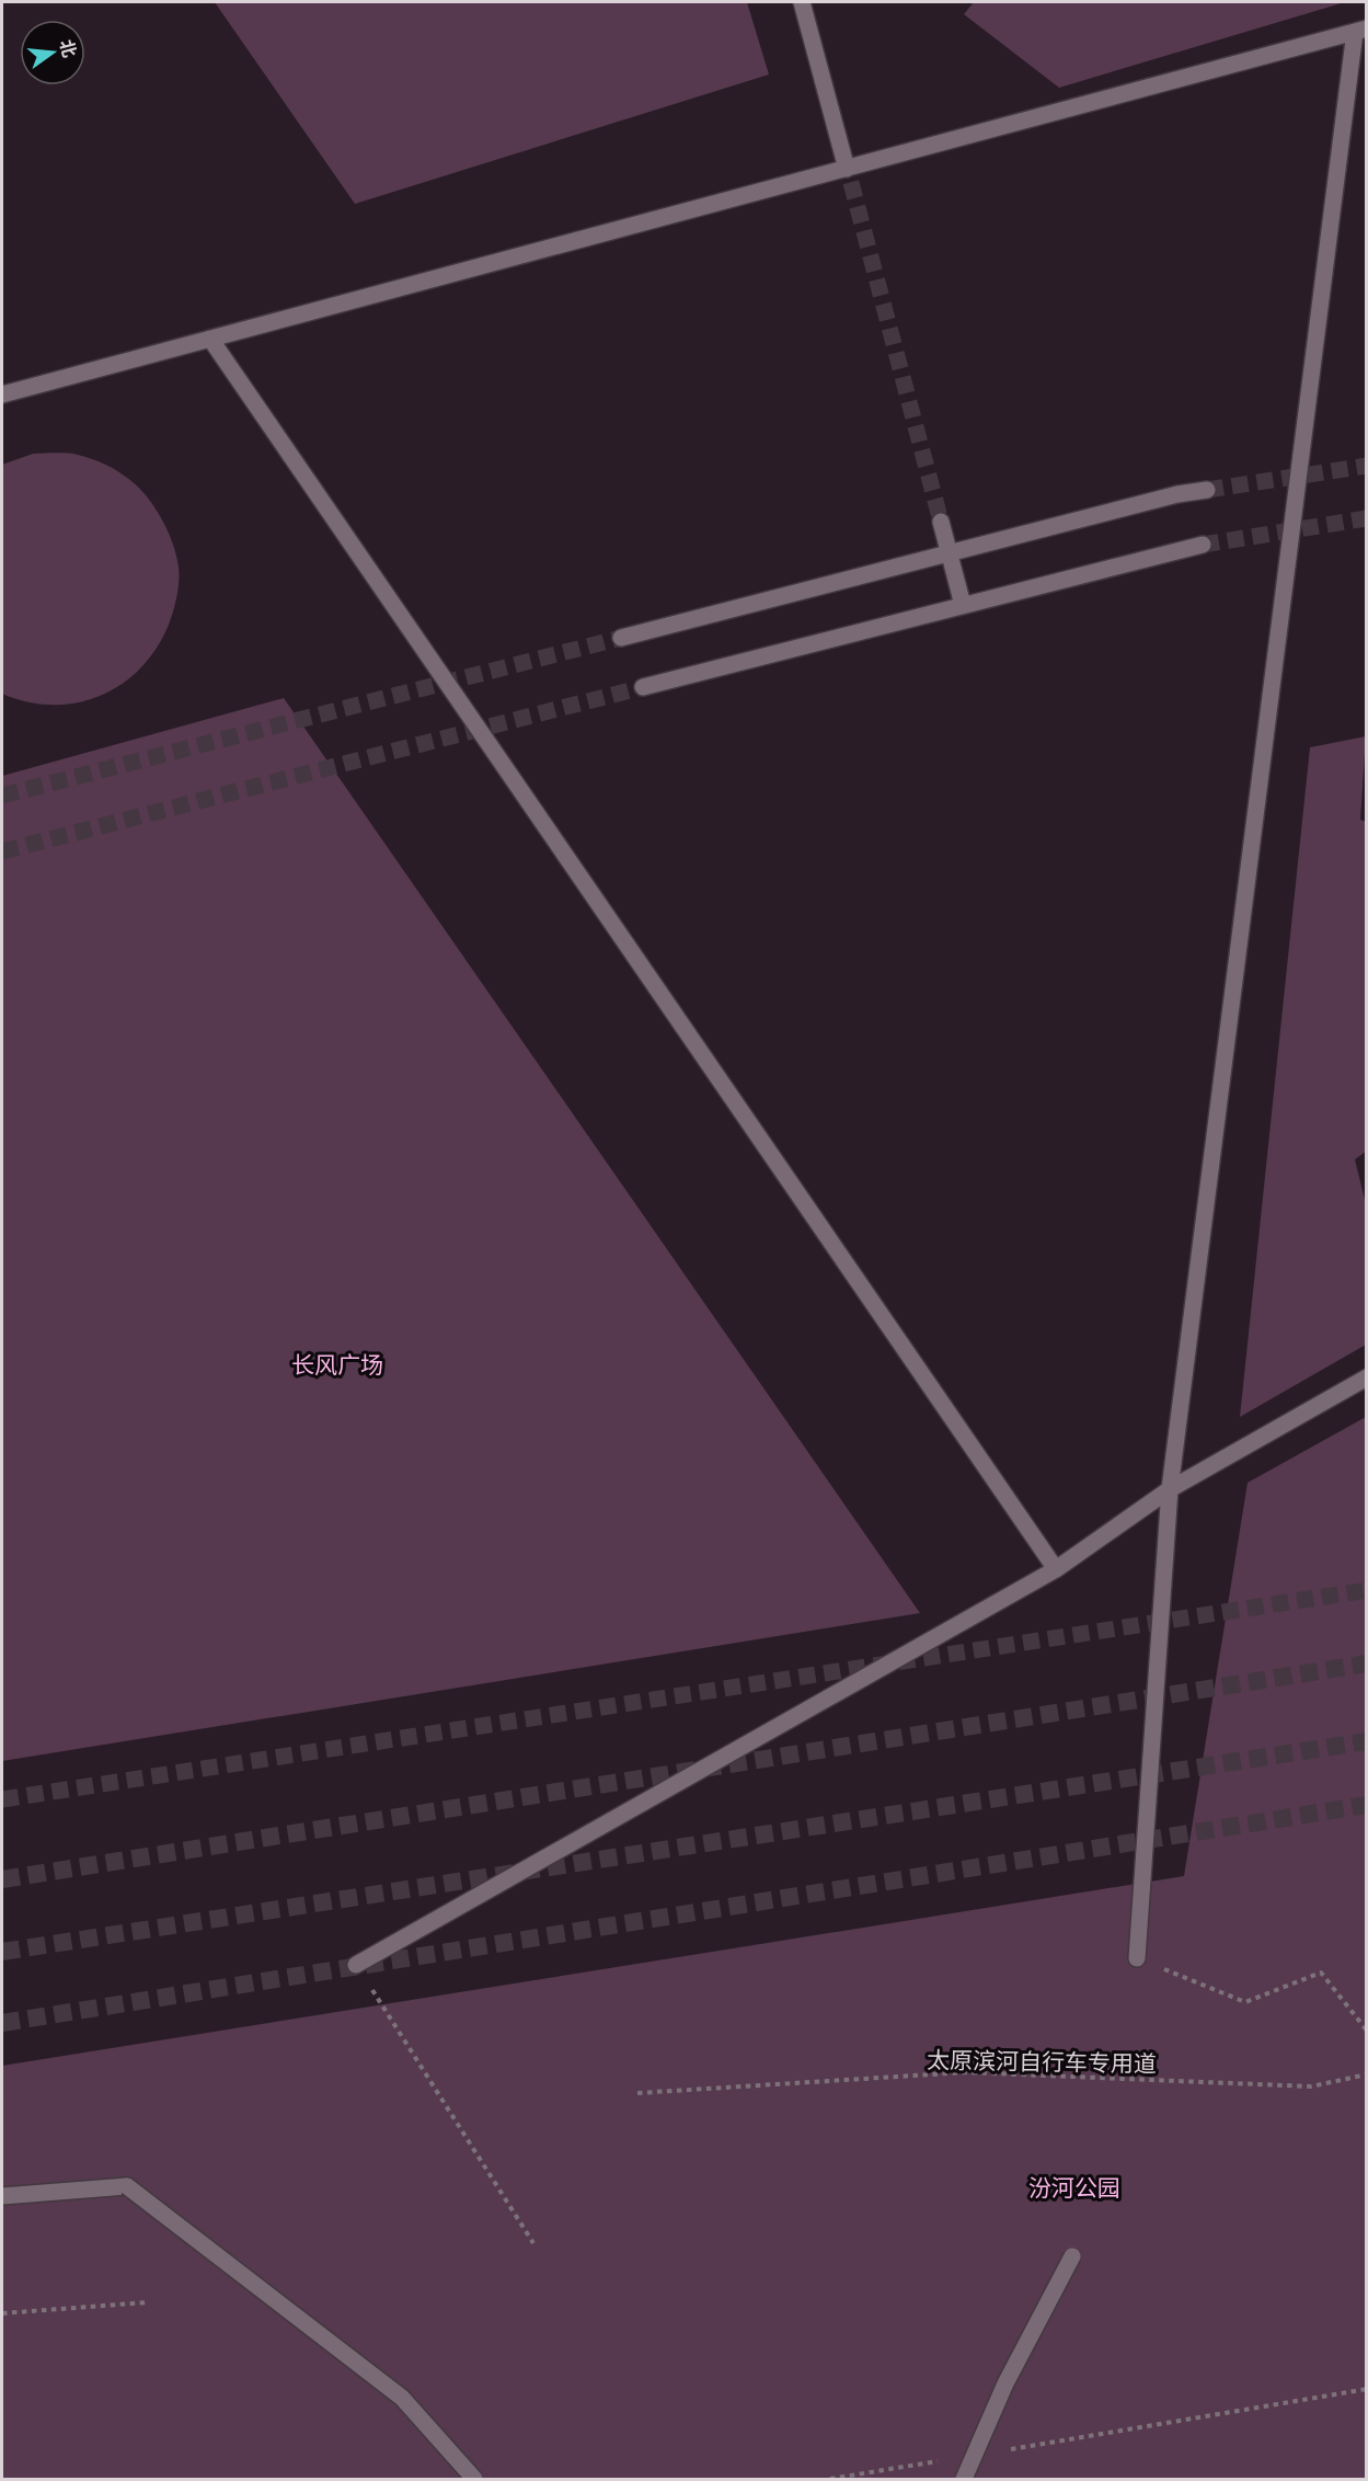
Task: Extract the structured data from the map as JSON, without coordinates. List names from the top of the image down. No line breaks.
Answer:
{"streets":{"path":["太原滨河自行车专用道"]},"parks":["长风广场","汾河公园"],"north":"right"}
